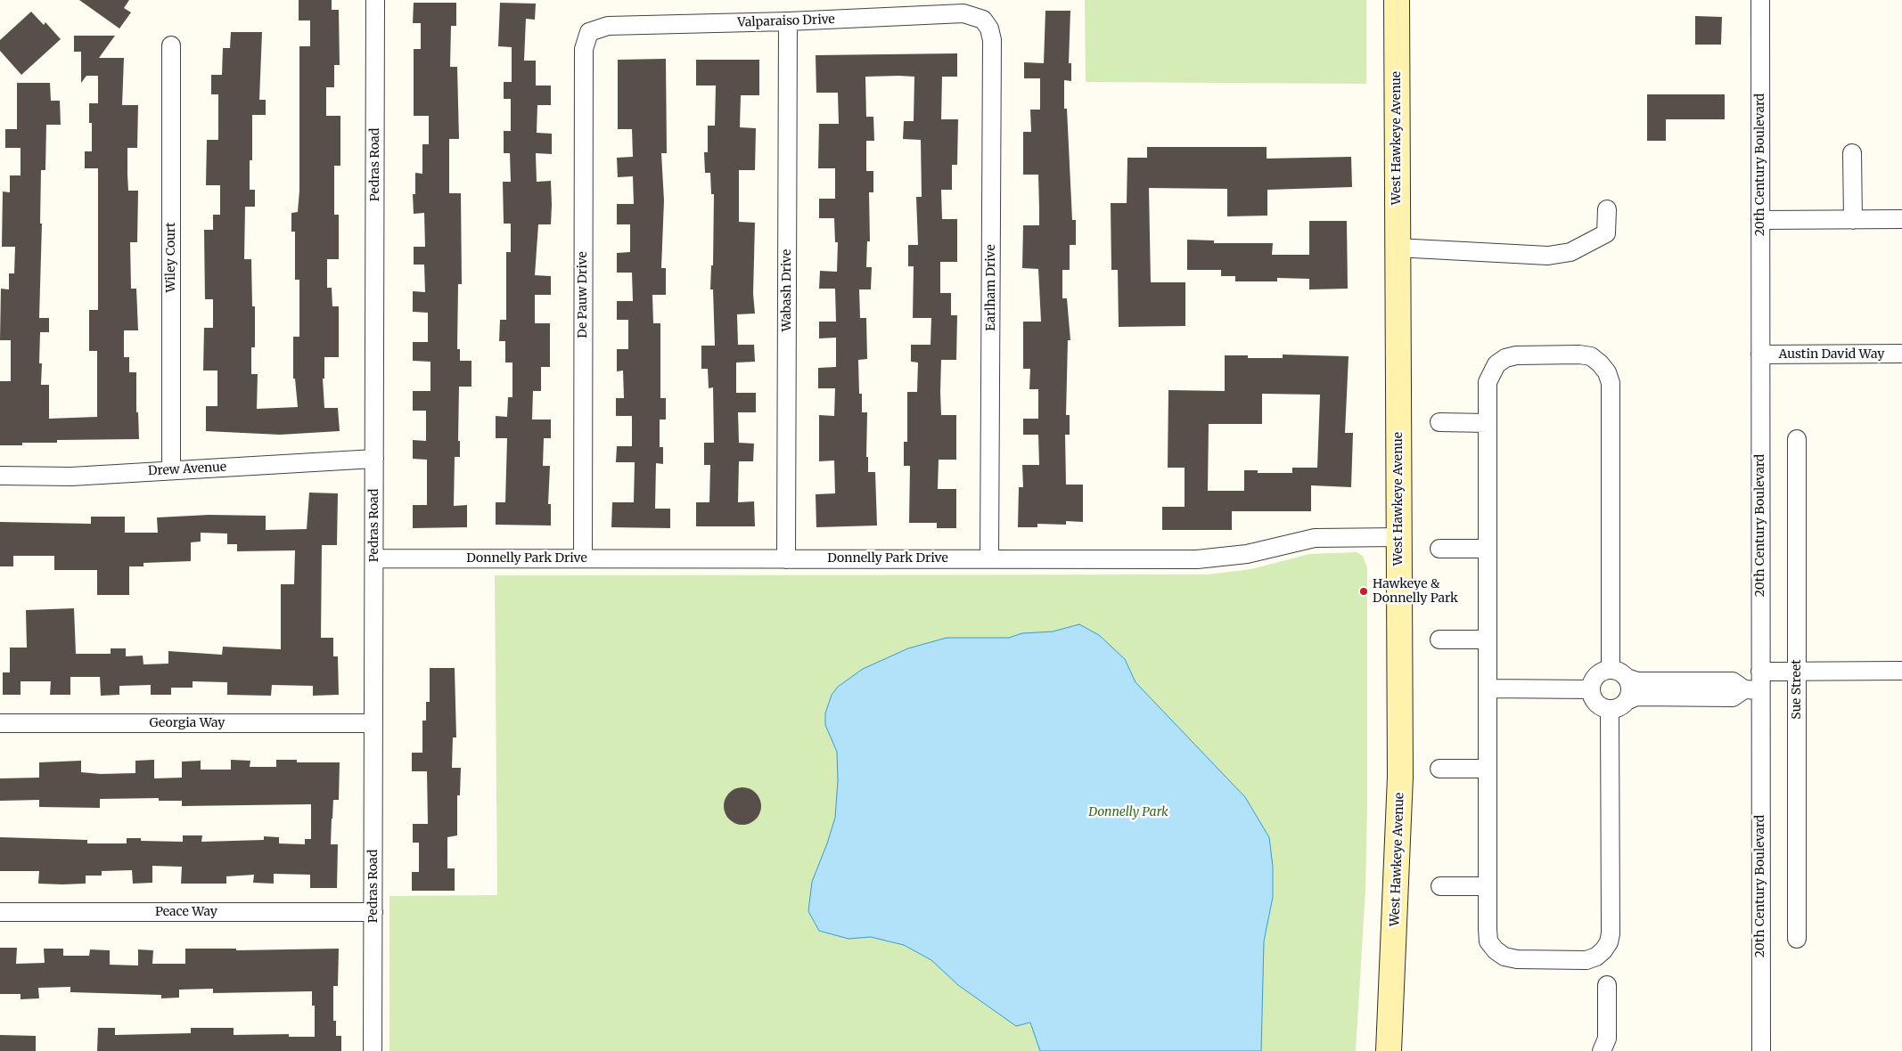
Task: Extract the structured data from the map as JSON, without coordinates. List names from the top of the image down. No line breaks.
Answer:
{"streets":{"street":["Valparaiso Drive","West Hawkeye Avenue","Pedras Road","20th Century Boulevard","Wiley Court","Earlham Drive","Wabash Drive","De Pauw Drive","Austin David Way","Drew Avenue","Donnelly Park Drive","Sue Street","Georgia Way","Peace Way"]},"crossings":[["Valparaiso Drive","Earlham Drive"],["Valparaiso Drive","Wabash Drive"],["Valparaiso Drive","De Pauw Drive"],["West Hawkeye Avenue","Donnelly Park Drive"],["Pedras Road","Drew Avenue"],["Pedras Road","Donnelly Park Drive"],["Pedras Road","Georgia Way"],["Pedras Road","Peace Way"],["20th Century Boulevard","Austin David Way"],["Wiley Court","Drew Avenue"],["Earlham Drive","Donnelly Park Drive"],["Wabash Drive","Donnelly Park Drive"],["De Pauw Drive","Donnelly Park Drive"]],"parks":["Donnelly Park"],"places":["Hawkeye & Donnelly Park"]}
